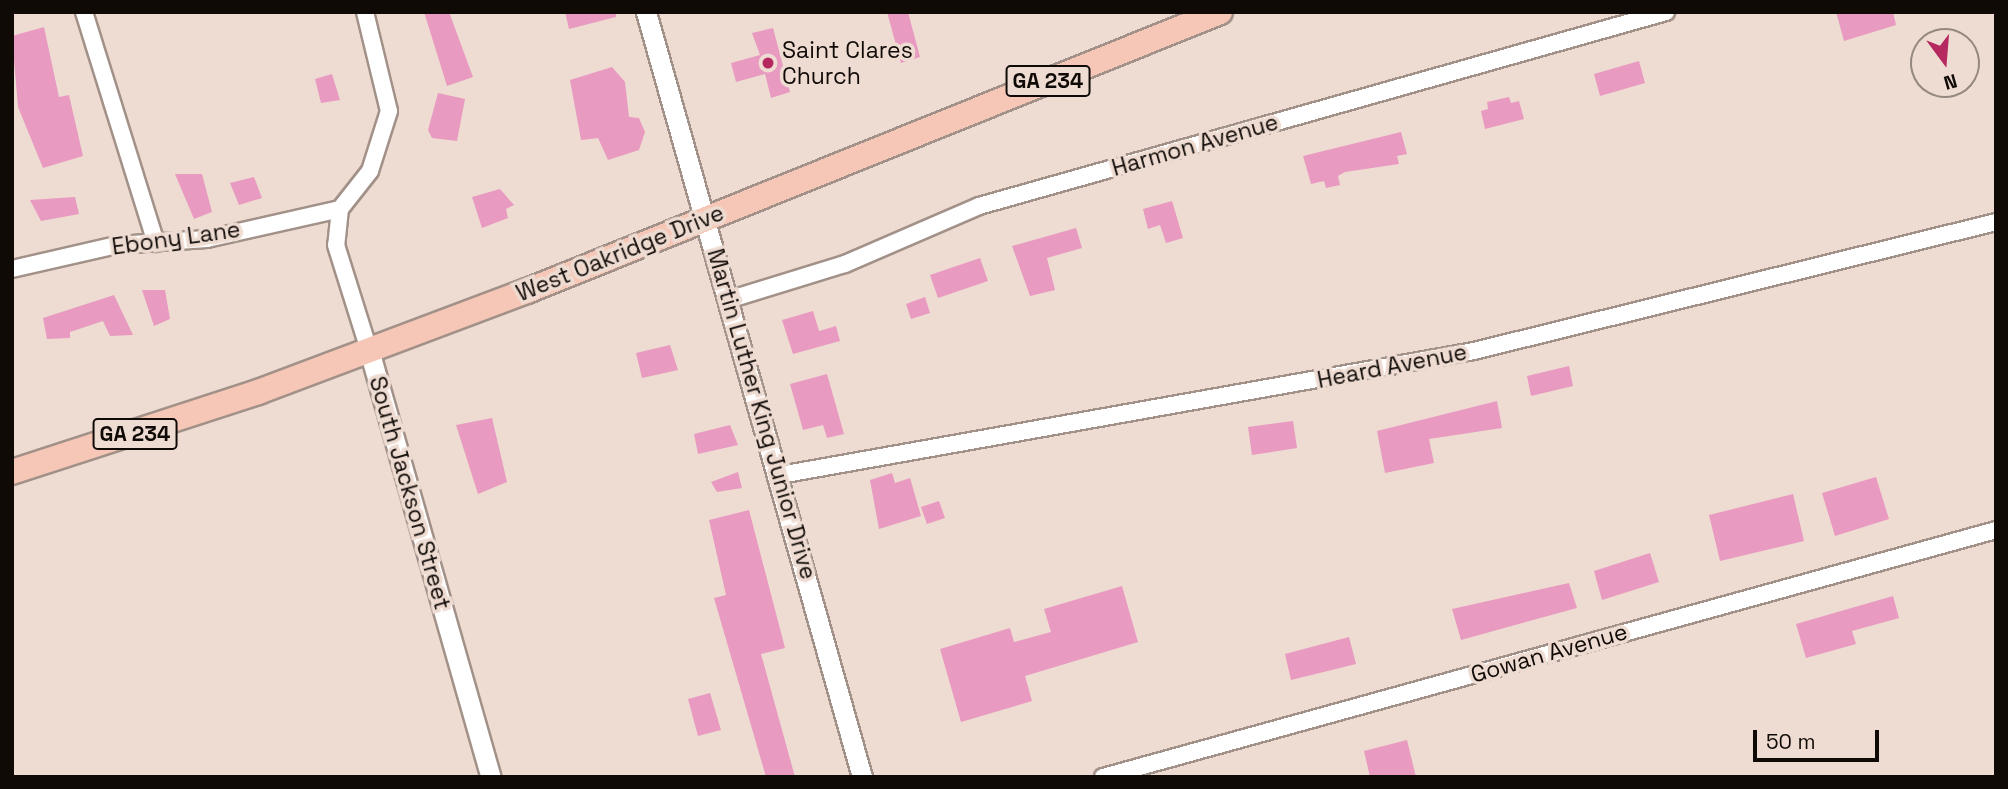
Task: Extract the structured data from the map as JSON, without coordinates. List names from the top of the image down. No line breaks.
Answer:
{"streets":{"main road":["GA 234","West Oakridge Drive"],"street":["Harmon Avenue","Ebony Lane","Heard Avenue","Martin Luther King Junior Drive","South Jackson Street","Gowan Avenue"]},"crossings":[["Harmon Avenue","Martin Luther King Junior Drive"],["Ebony Lane","South Jackson Street"],["West Oakridge Drive","Martin Luther King Junior Drive"],["West Oakridge Drive","South Jackson Street"],["Heard Avenue","Martin Luther King Junior Drive"]],"places":["Saint Clares Church"],"scale_bar":"50 m","north":"bottom"}
